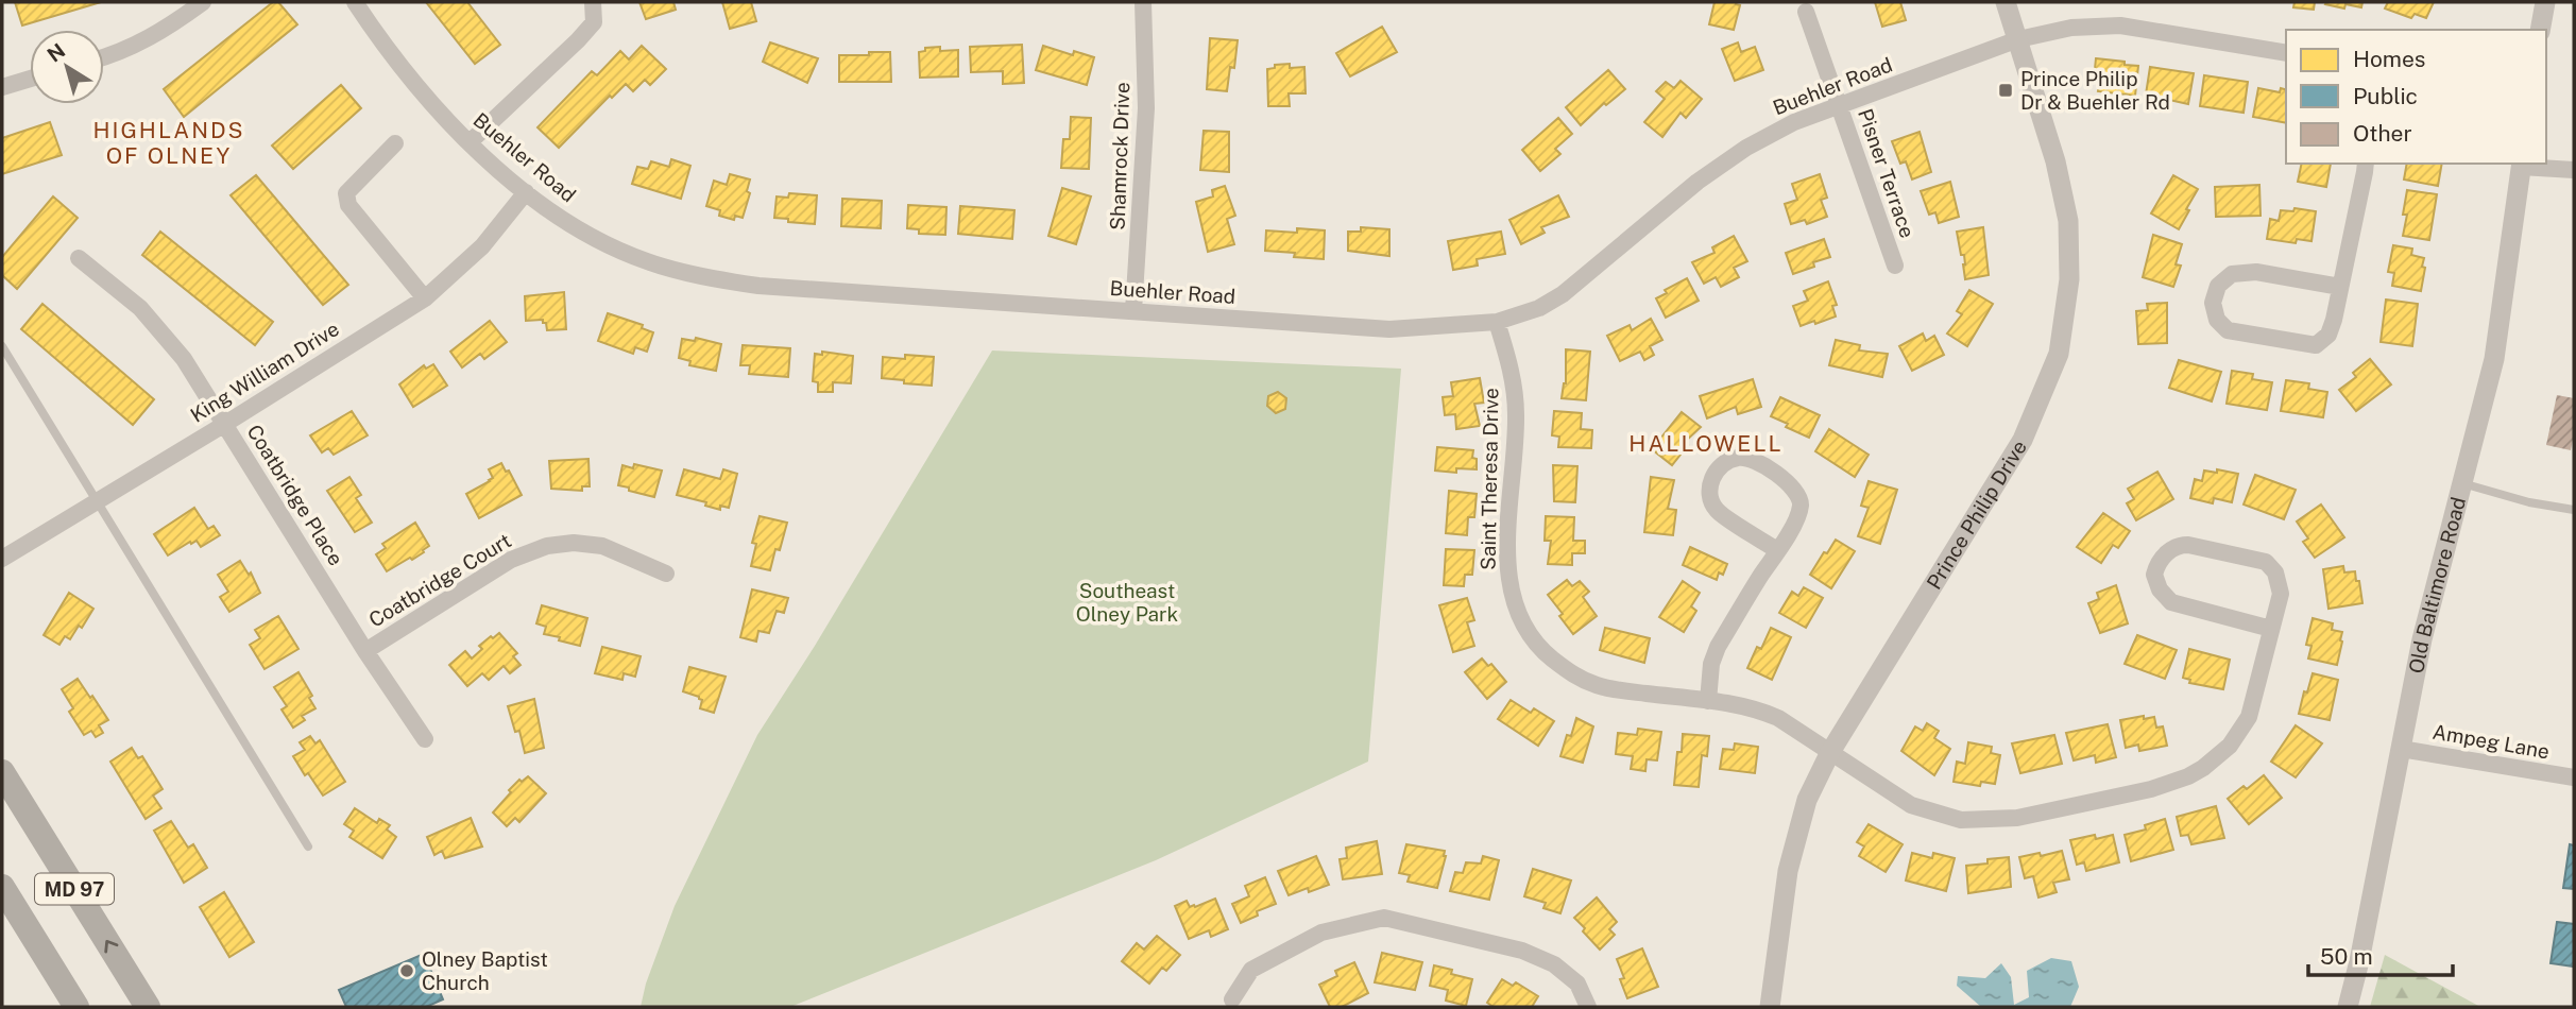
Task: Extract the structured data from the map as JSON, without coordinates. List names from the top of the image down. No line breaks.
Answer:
{"streets":{"main road":["MD 97"],"street":["Buehler Road","Shamrock Drive","Pisner Terrace","King William Drive","Saint Theresa Drive","Coatbridge Place","Prince Philip Drive","Coatbridge Court","Old Baltimore Road","Ampeg Lane"]},"crossings":[["Buehler Road","Shamrock Drive"],["Buehler Road","Pisner Terrace"],["Buehler Road","King William Drive"],["Buehler Road","Saint Theresa Drive"],["Buehler Road","Prince Philip Drive"],["King William Drive","Coatbridge Place"],["Saint Theresa Drive","Prince Philip Drive"],["Coatbridge Place","Coatbridge Court"],["Old Baltimore Road","Ampeg Lane"]],"districts":["HIGHLANDS OF OLNEY","HALLOWELL"],"parks":["Southeast Olney Park"],"places":{"transit":["Prince Philip Dr & Buehler Rd"],"other":["Olney Baptist Church"]},"legend":["Homes","Public","Other"],"scale_bar":"50 m","north":"top left"}
